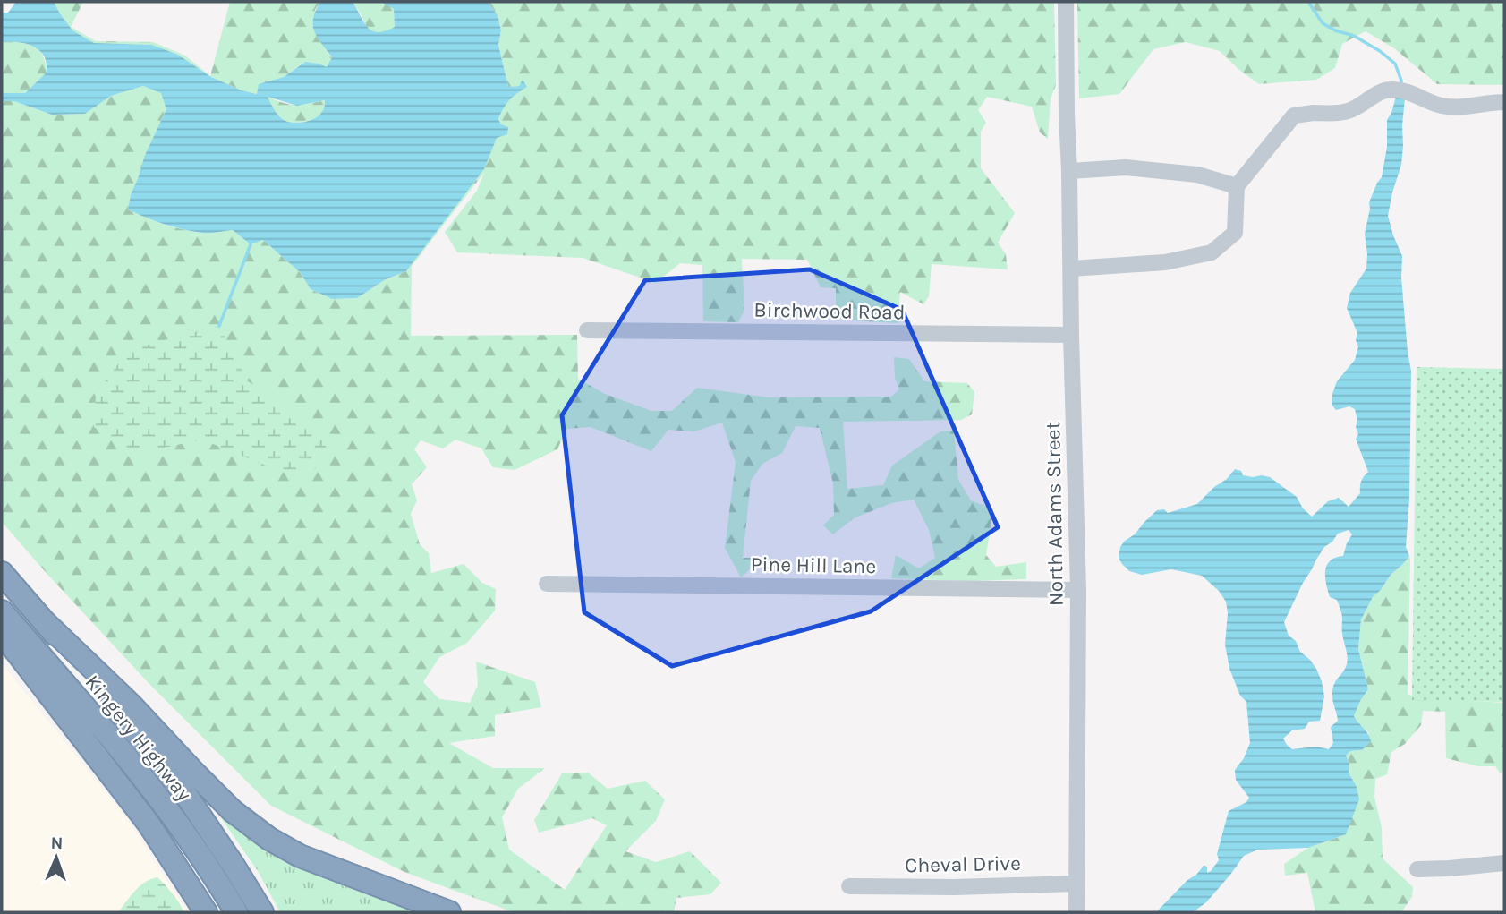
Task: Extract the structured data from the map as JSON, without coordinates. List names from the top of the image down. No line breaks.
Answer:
{"streets":{"highway":["Kingery Highway"],"street":["Birchwood Road","North Adams Street","Pine Hill Lane","Cheval Drive"]},"crossings":[["Birchwood Road","North Adams Street"],["North Adams Street","Pine Hill Lane"],["North Adams Street","Cheval Drive"]],"north":"top"}
